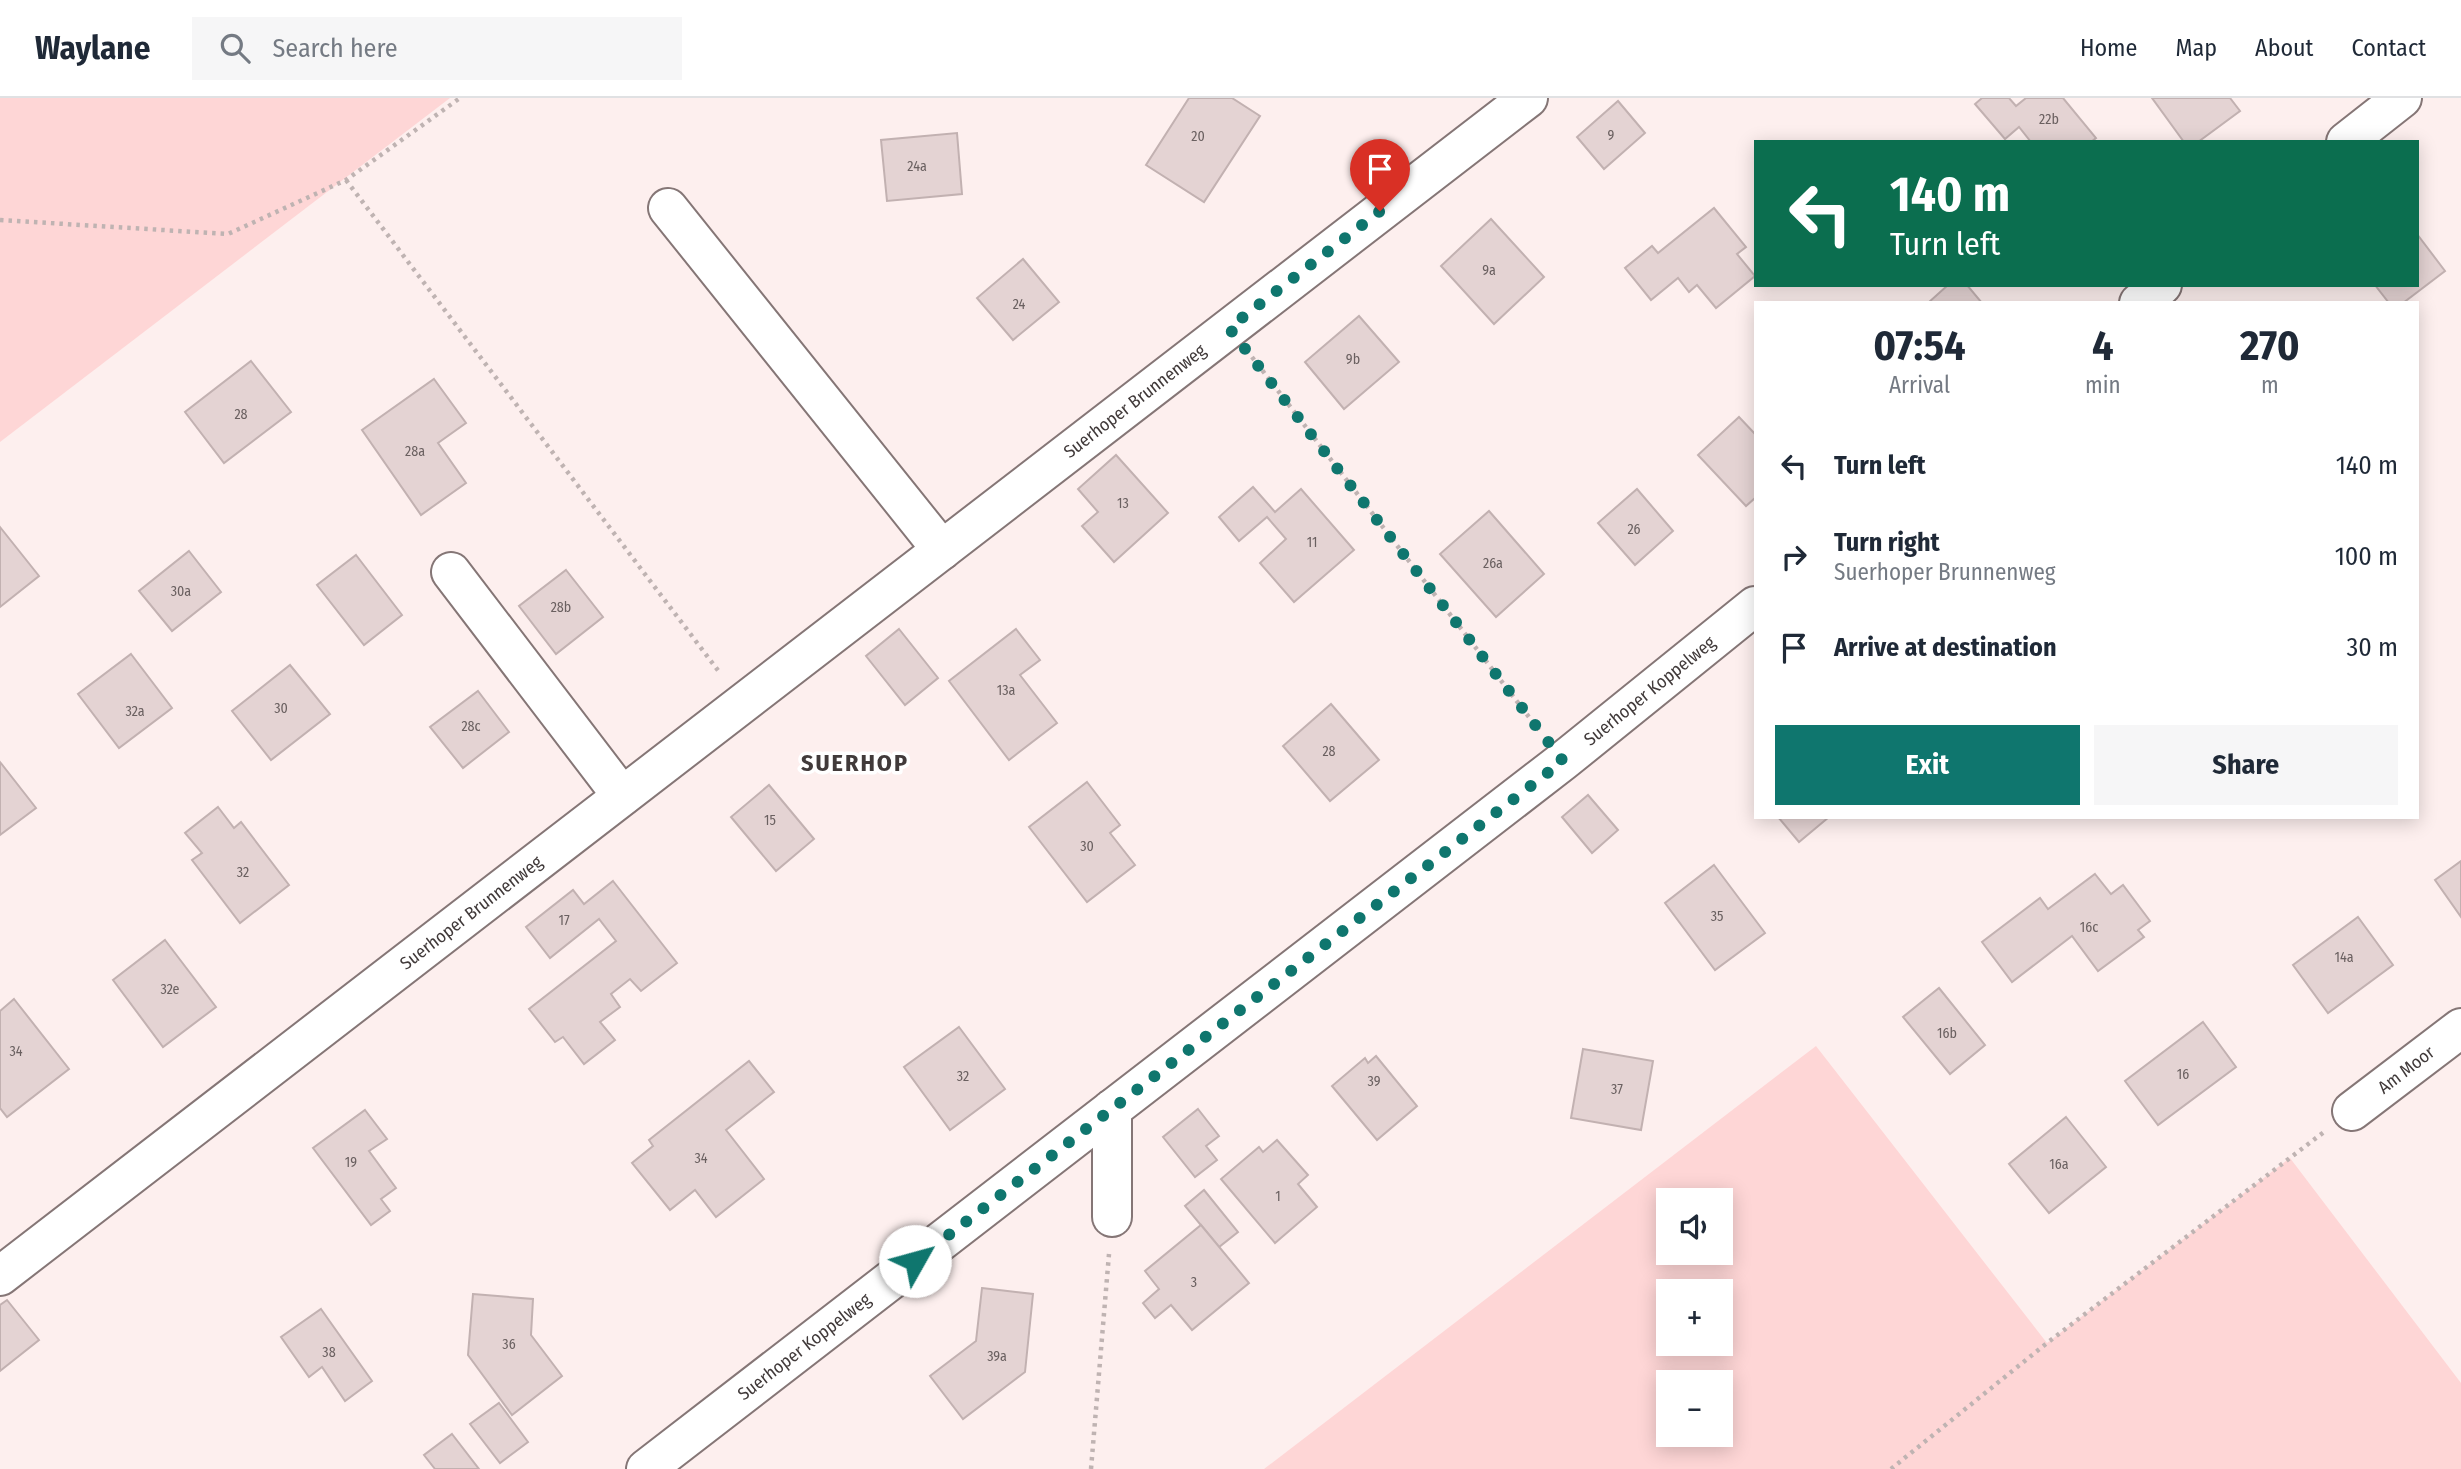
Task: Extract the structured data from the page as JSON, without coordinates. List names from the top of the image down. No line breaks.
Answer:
{"streets":{"street":["Suerhoper Brunnenweg","Suerhoper Koppelweg","Am Moor"]},"districts":["SUERHOP"],"house_numbers":["22b","9","20","24a","9a","24","9b","28","28a","13","26","11","26a","30a","28b","13a","30","32a","28c","28","15","30","32","35","17","16c","14a","32e","16b","34","16","32","39","37","34","19","16a","1","3","36","38","39a"],"page":{"header":"Waylane","search":"Search here","nav":["Home","Map","About","Contact"],"turn":["140 m","Turn left"],"eta":["07:54","Arrival","4","min","270","m"],"list":[{"name":"Turn left","value":"140 m"},{"name":"Turn right","note":"Suerhoper Brunnenweg","value":"100 m"},{"name":"Arrive at destination","value":"30 m"}],"buttons":["Exit","Share"],"map_buttons":["+","−"]}}
